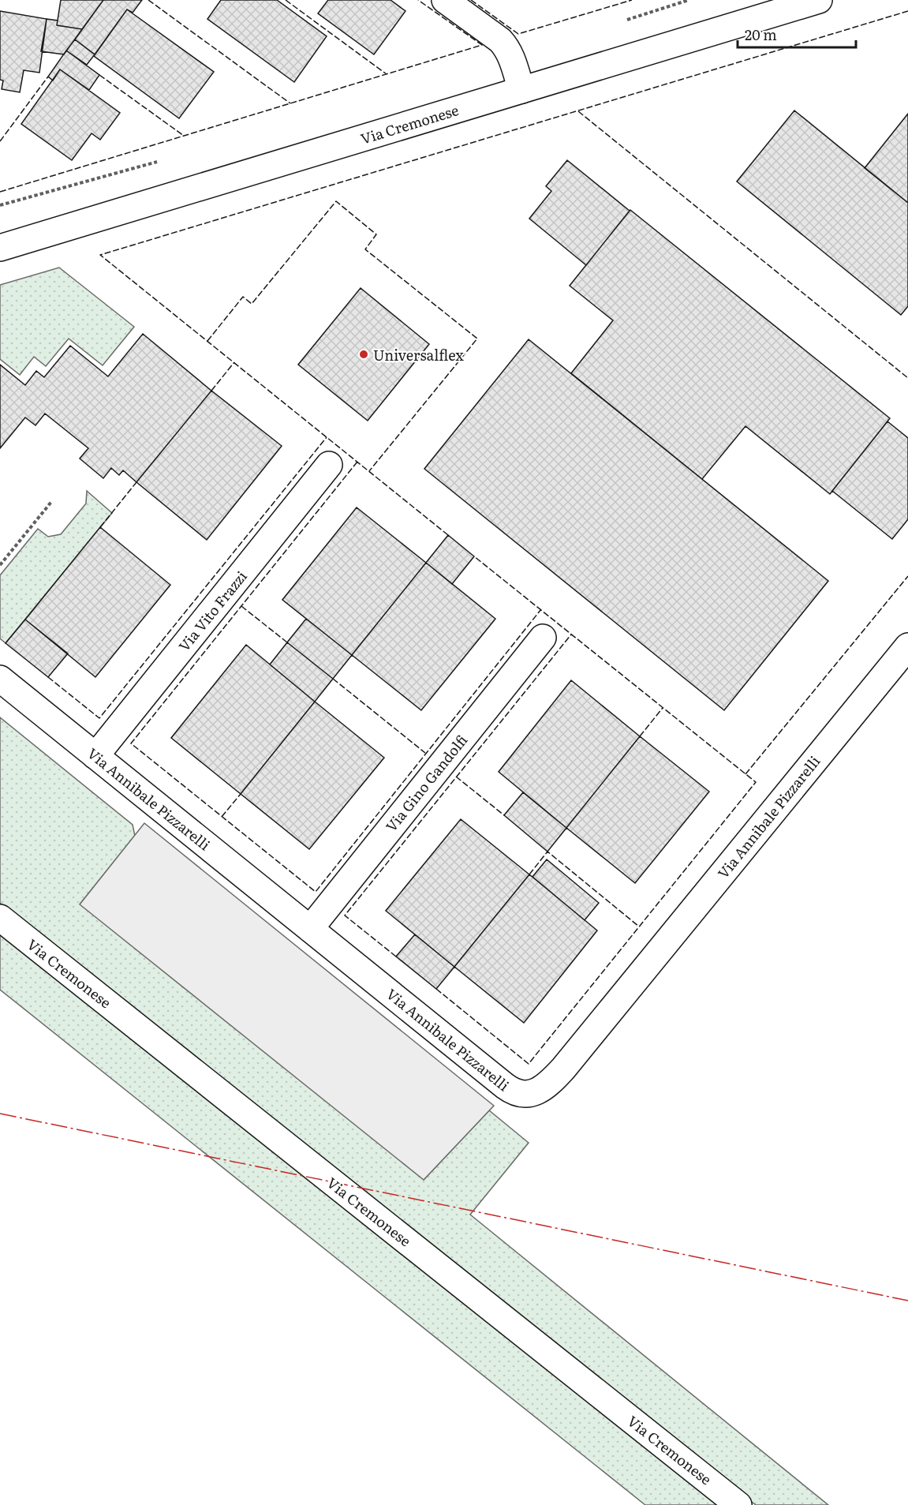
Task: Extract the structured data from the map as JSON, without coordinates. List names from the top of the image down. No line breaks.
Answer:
{"streets":{"street":["Via Cremonese","Via Vito Frazzi","Via Gino Gandolfi","Via Annibale Pizzarelli"]},"crossings":[["Via Vito Frazzi","Via Annibale Pizzarelli"],["Via Gino Gandolfi","Via Annibale Pizzarelli"]],"places":["Universalflex"],"scale_bar":"20 m"}
